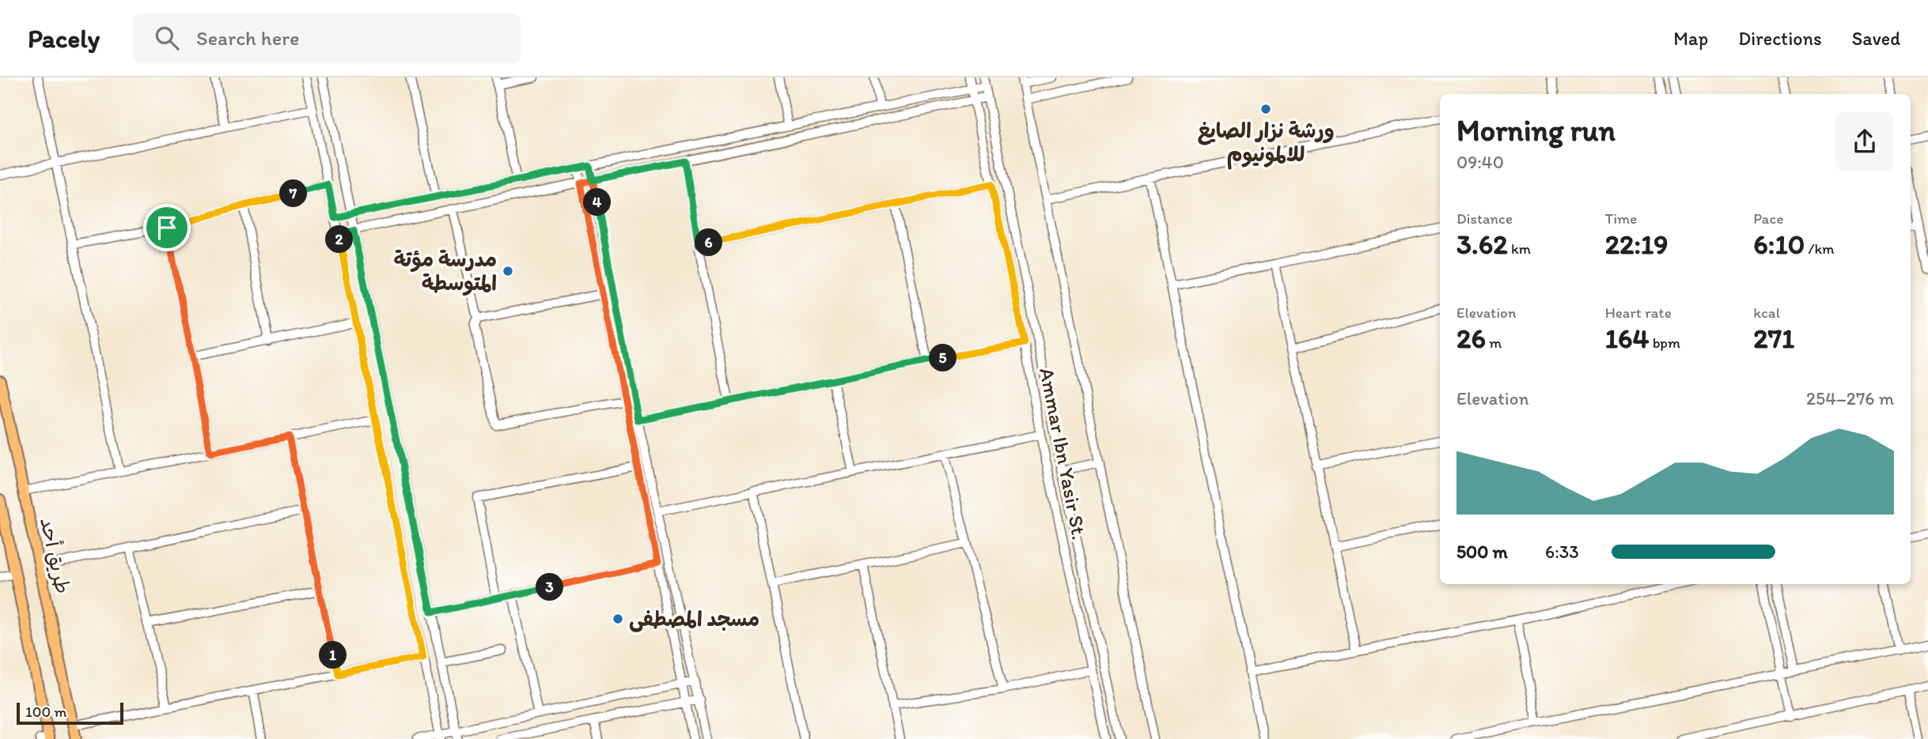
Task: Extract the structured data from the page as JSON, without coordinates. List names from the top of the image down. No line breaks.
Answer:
{"streets":{"main road":["طريق أحد"],"street":["Ammar Ibn Yasir St."]},"places":["ورشة نزار الصايغ للالمونيوم","مدرسة مؤتة المتوسطة","مسجد المصطفى"],"scale_bar":"100 m","page":{"header":"Pacely","search":"Search here","nav":["Map","Directions","Saved"],"heading":["Morning run","09:40"],"pins":["7","4","2","6","5","3","1"],"stats":[["Distance","3.62 km"],["Time","22:19"],["Pace","6:10 /km"],["Elevation","26 m"],["Heart rate","164 bpm"],["kcal","271"]],"chart":["Elevation","254–276 m"],"list":[{"name":"500 m","note":"6:33"}],"scale":"100 m"}}
